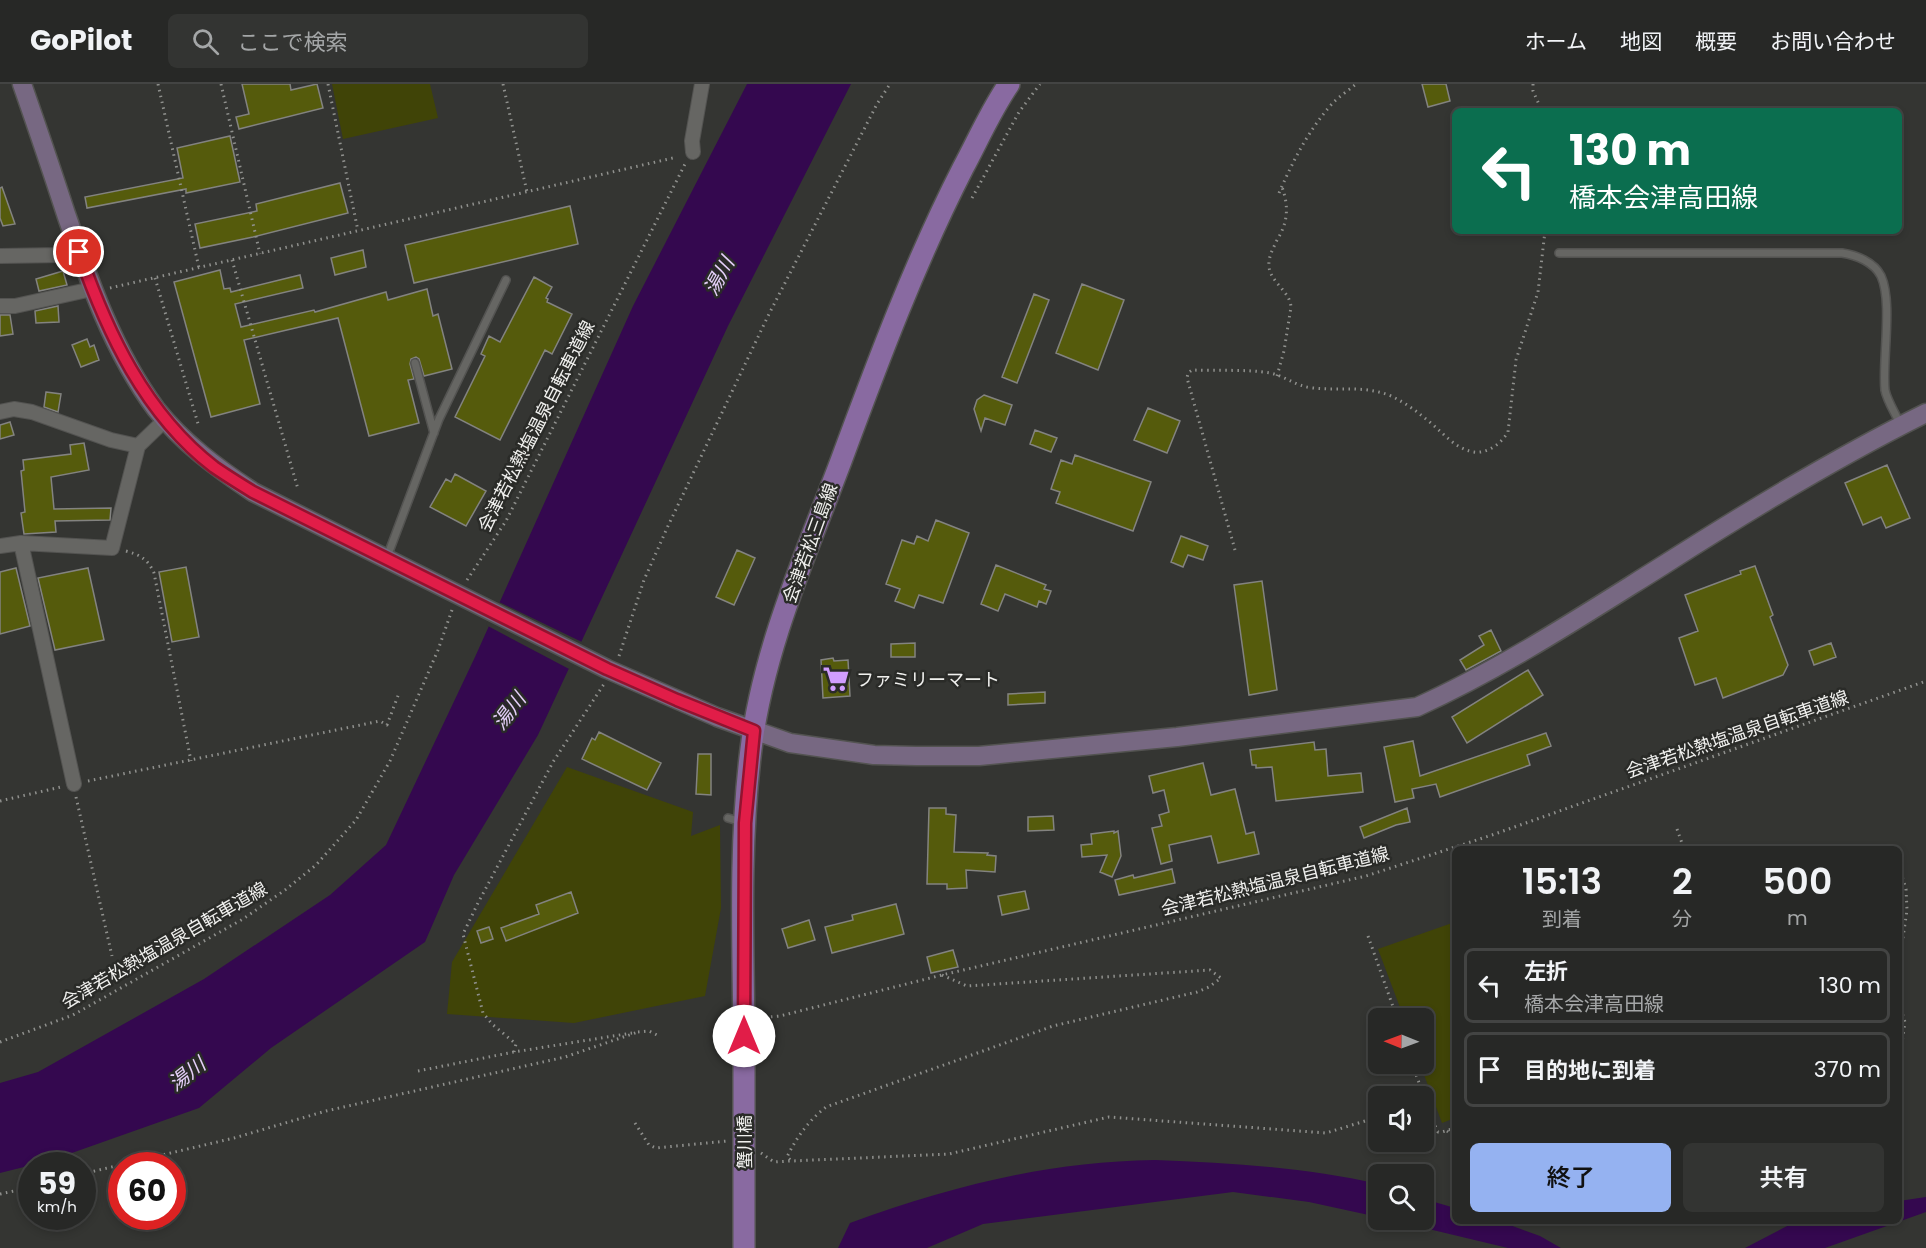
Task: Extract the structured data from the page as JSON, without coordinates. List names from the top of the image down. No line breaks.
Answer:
{"streets":{"main road":["会津若松三島線","蟹川橋"],"path":["会津若松熱塩温泉自転車道線"]},"crossings":[["会津若松熱塩温泉自転車道線","会津若松三島線"],["会津若松熱塩温泉自転車道線","蟹川橋"],["会津若松三島線","蟹川橋"]],"water":["湯川"],"places":{"supermarket":["ファミリーマート"]},"north":"left","page":{"header":"GoPilot","search":"ここで検索","nav":["ホーム","地図","概要","お問い合わせ"],"turn":["130 m","橋本会津高田線"],"eta":["15:13","到着","2","分","500","m"],"list":[{"name":"左折","note":"橋本会津高田線","value":"130 m"},{"name":"目的地に到着","value":"370 m"}],"buttons":["終了","共有"],"speed":"59 km/h","limit":"60"}}
